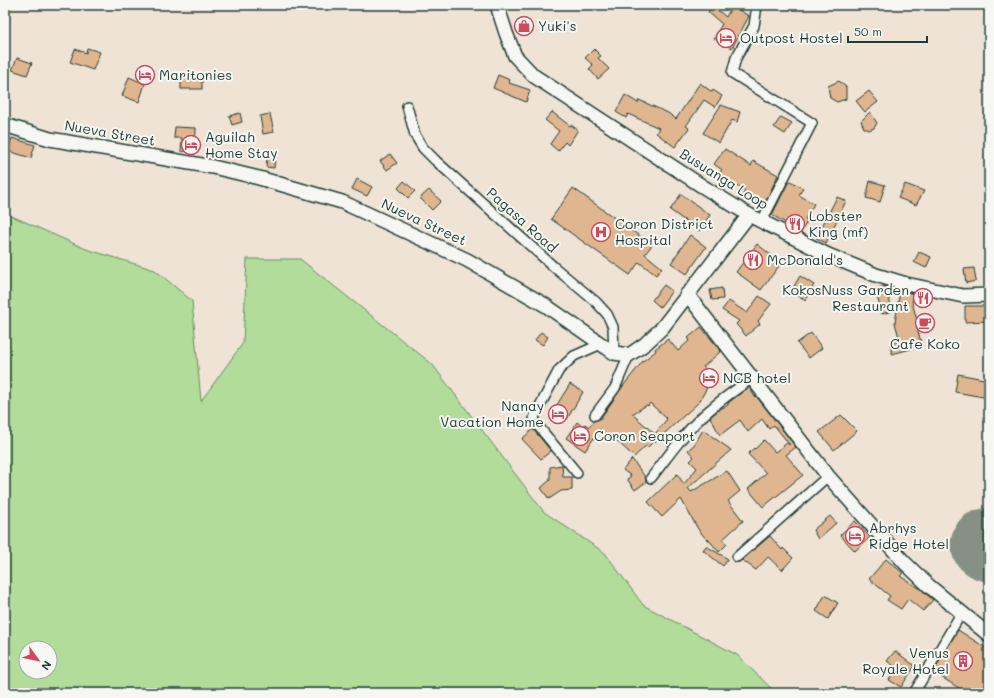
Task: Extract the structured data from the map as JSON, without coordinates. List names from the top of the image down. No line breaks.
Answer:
{"streets":{"main road":["Nueva Street","Busuanga Loop"],"street":["Pagasa Road"]},"crossings":[["Nueva Street","Pagasa Road"]],"places":{"shop":["Yuki's"],"hotel":["Outpost Hostel","Maritonies","Aguilah Home Stay","NCB hotel","Nanay Vacation Home","Coron Seaport","Abrhys Ridge Hotel"],"restaurant":["Lobster King (mf)","McDonald's","KokosNuss Garden Restaurant"],"hospital":["Coron District Hospital"],"cafe":["Cafe Koko"],"building":["Venus Royale Hotel"]},"scale_bar":"50 m","north":"bottom right"}
